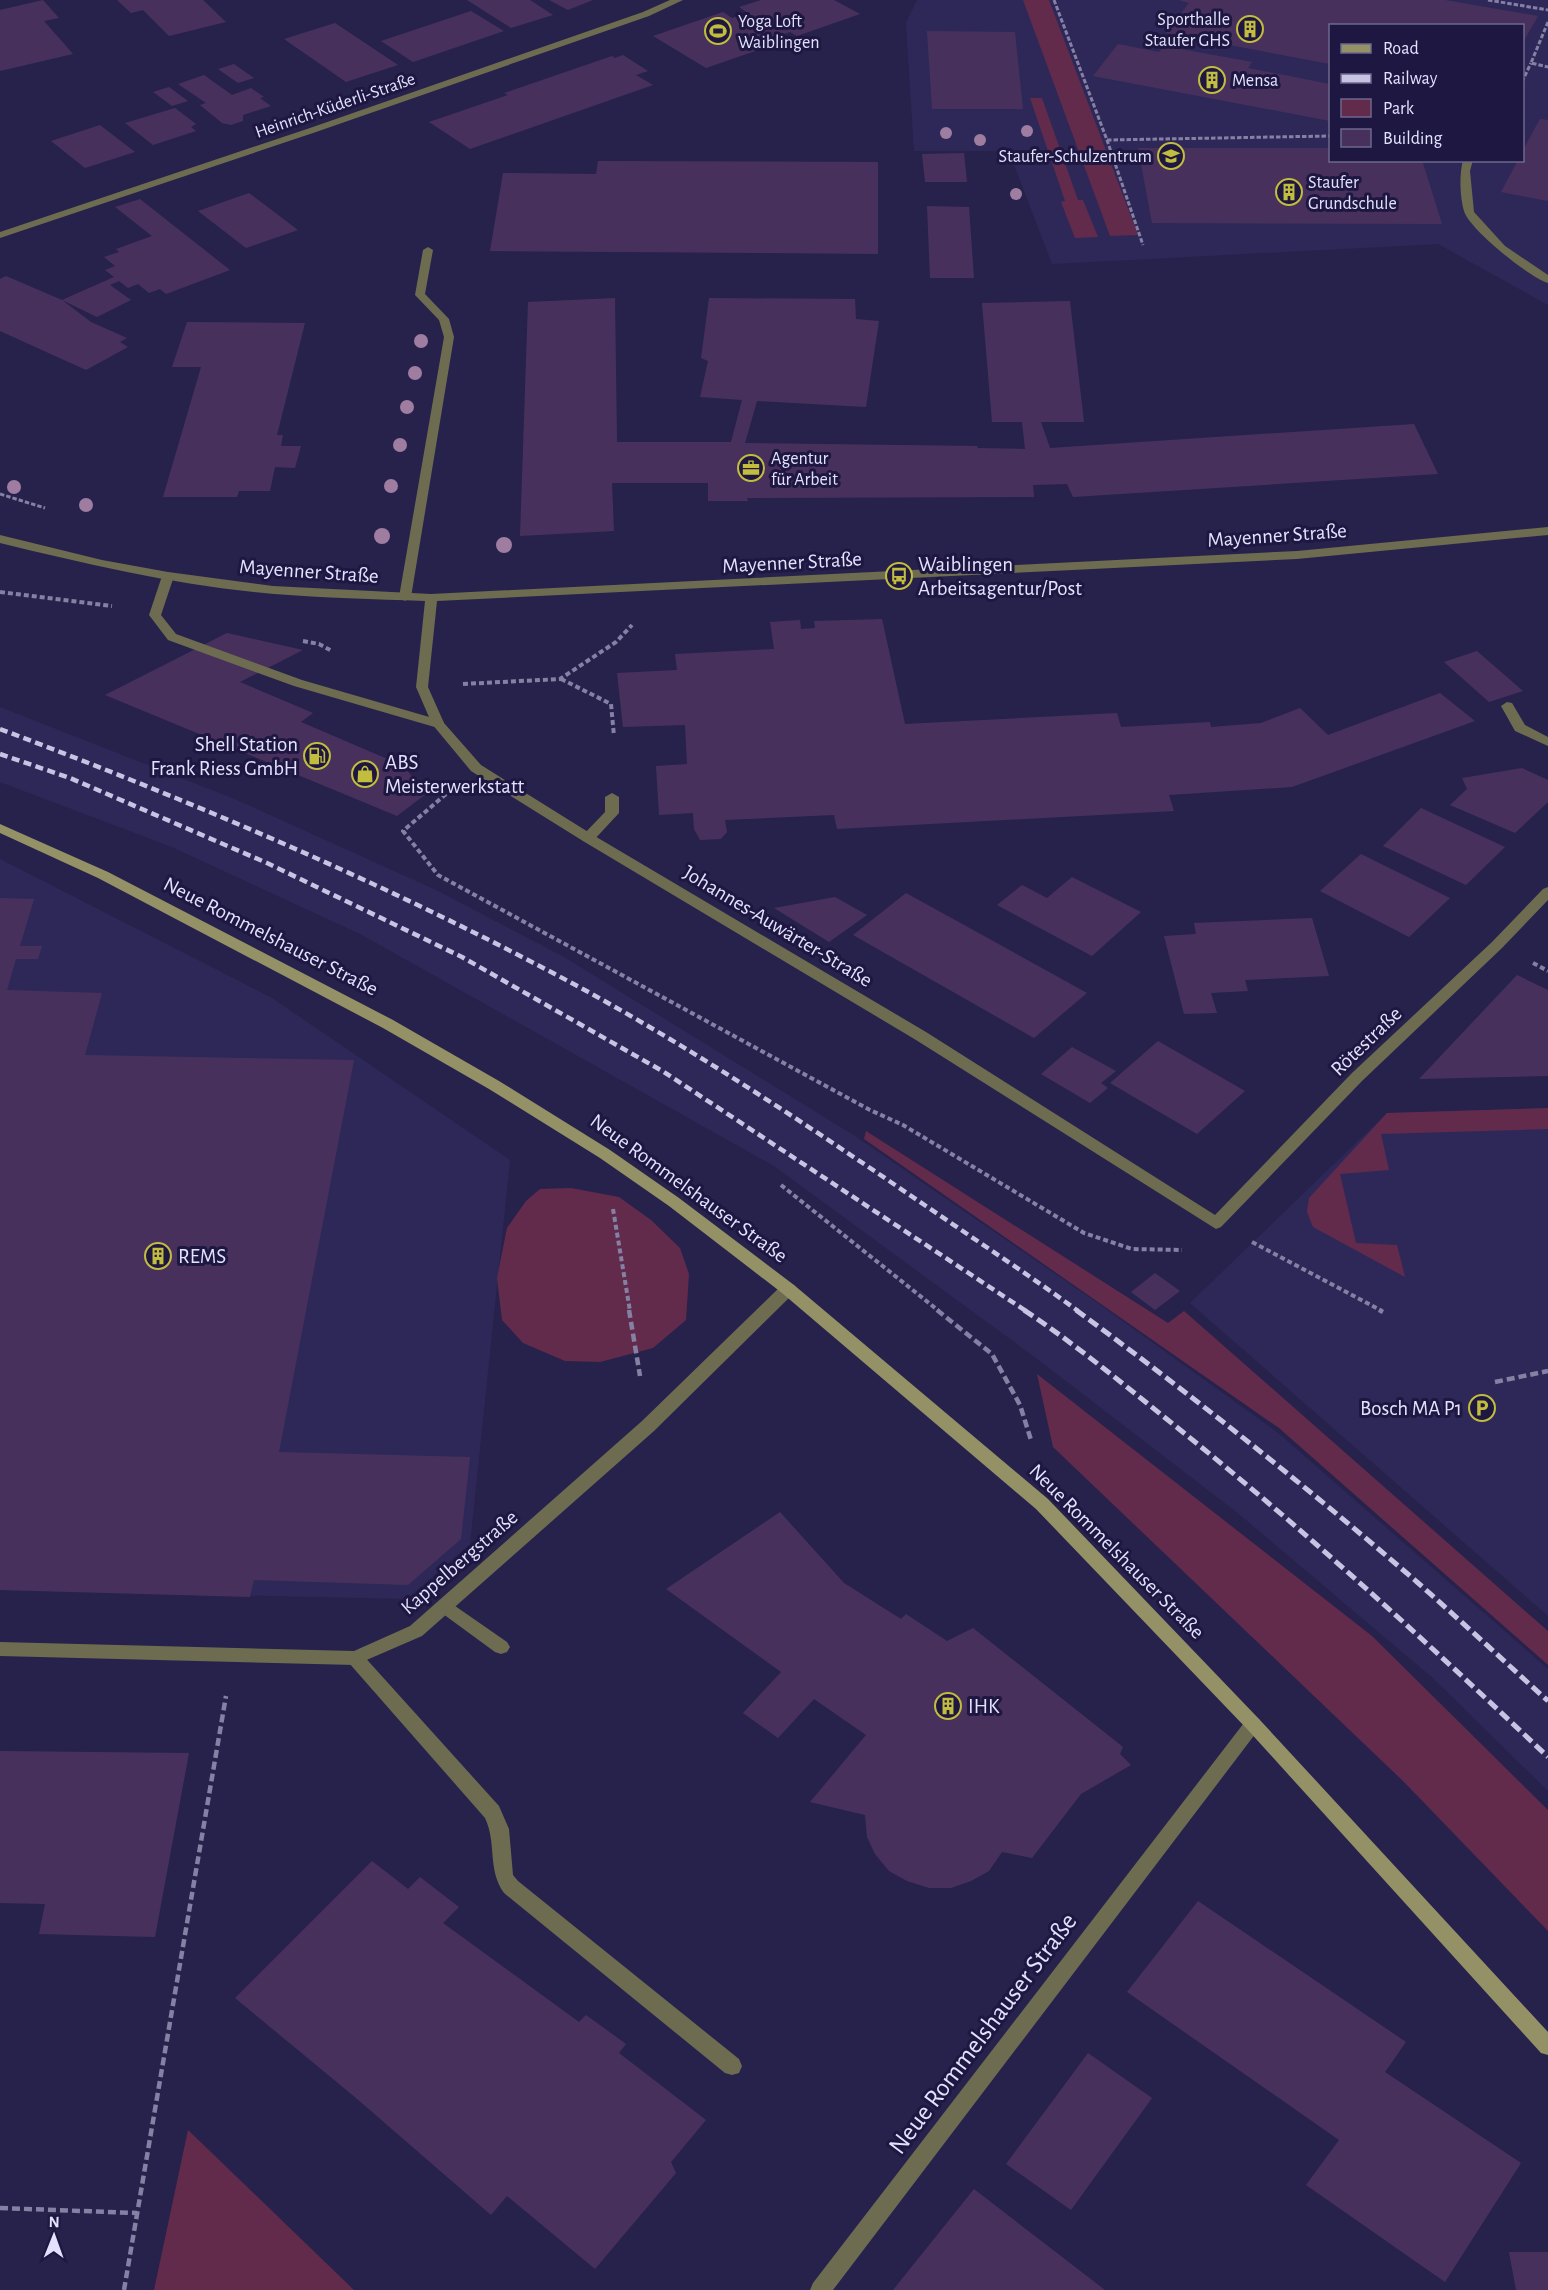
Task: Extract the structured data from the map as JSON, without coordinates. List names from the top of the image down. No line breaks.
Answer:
{"streets":{"street":["Heinrich-Küderli-Straße","Mayenner Straße","Johannes-Auwärter-Straße","Neue Rommelshauser Straße","Rötestraße","Kappelbergstraße"]},"crossings":[["Mayenner Straße","Johannes-Auwärter-Straße"],["Johannes-Auwärter-Straße","Rötestraße"],["Neue Rommelshauser Straße","Kappelbergstraße"]],"places":{"building":["Sporthalle Staufer GHS","Mensa","Staufer Grundschule","REMS","IHK"],"sports":["Yoga Loft Waiblingen"],"school or university":["Staufer-Schulzentrum"],"office":["Agentur für Arbeit"],"bus stop":["Waiblingen Arbeitsagentur/Post"],"fuel station":["Shell Station Frank Riess GmbH"],"shop":["ABS Meisterwerkstatt"],"parking":["Bosch MA P1"]},"legend":["Road","Railway","Park","Building"],"north":"top"}
